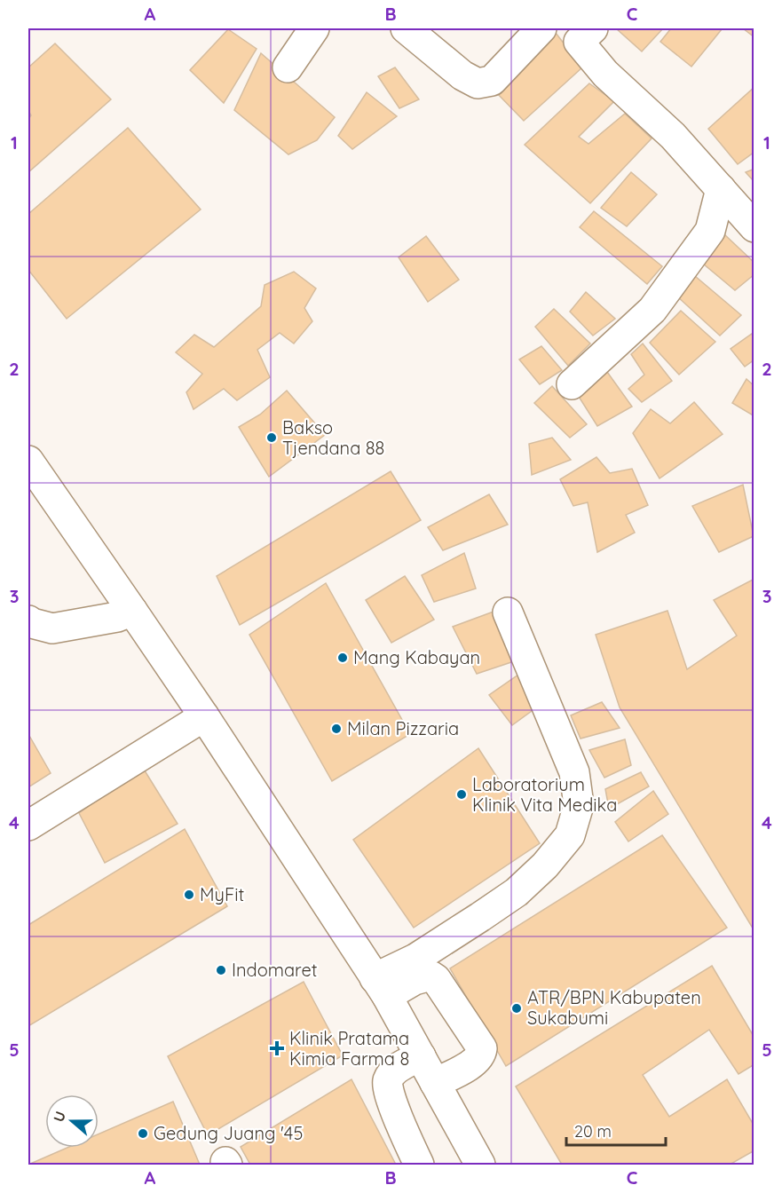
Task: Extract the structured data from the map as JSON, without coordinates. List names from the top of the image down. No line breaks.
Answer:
{"places":{"other":["Bakso Tjendana 88","Mang Kabayan","Milan Pizzaria","Laboratorium Klinik Vita Medika","MyFit","Indomaret","ATR/BPN Kabupaten Sukabumi","Gedung Juang '45"],"health":["Klinik Pratama Kimia Farma 8"]},"scale_bar":"20 m","north":"left","grid":{"columns":["A","B","C"],"rows":["1","2","3","4","5"]}}
